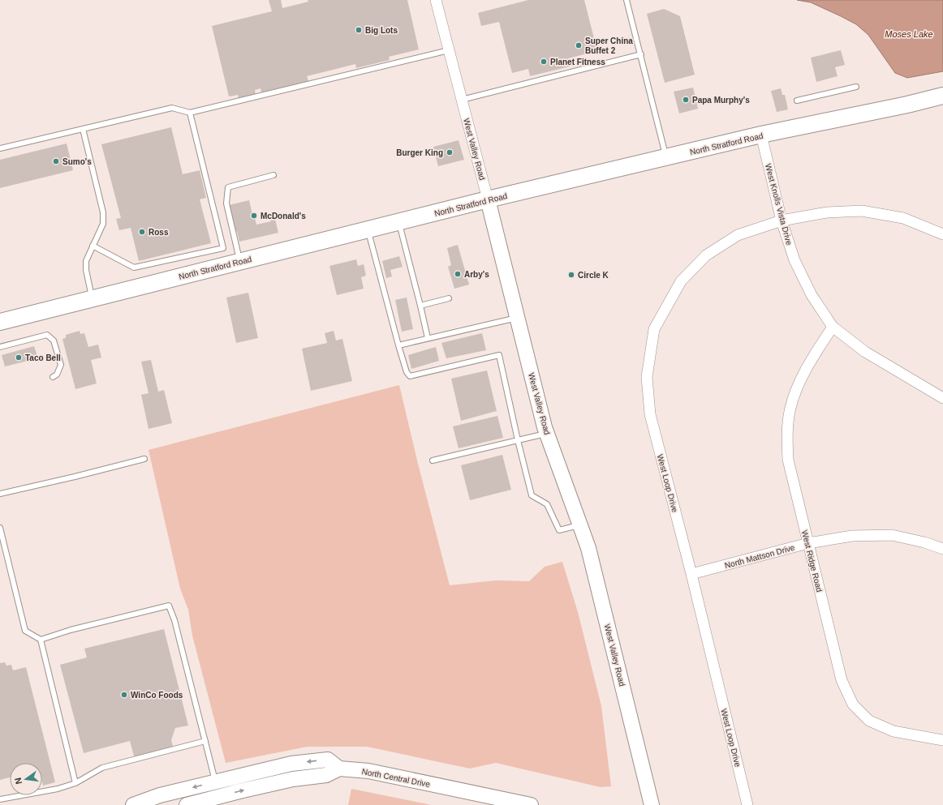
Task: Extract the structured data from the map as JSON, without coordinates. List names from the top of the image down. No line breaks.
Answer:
{"streets":{"main road":["North Stratford Road","West Valley Road","North Central Drive"],"street":["West Knolls Vista Drive","West Loop Drive","North Mattson Drive","West Ridge Road"]},"crossings":[["North Stratford Road","West Valley Road"],["North Stratford Road","West Knolls Vista Drive"],["West Knolls Vista Drive","West Loop Drive"],["West Knolls Vista Drive","West Ridge Road"],["West Loop Drive","North Mattson Drive"],["North Mattson Drive","West Ridge Road"]],"water":["Moses Lake"],"places":["Big Lots","Super China Buffet 2","Planet Fitness","Papa Murphy's","Burger King","Sumo's","McDonald's","Ross","Arby's","Circle K","Taco Bell","WinCo Foods"],"north":"left"}
